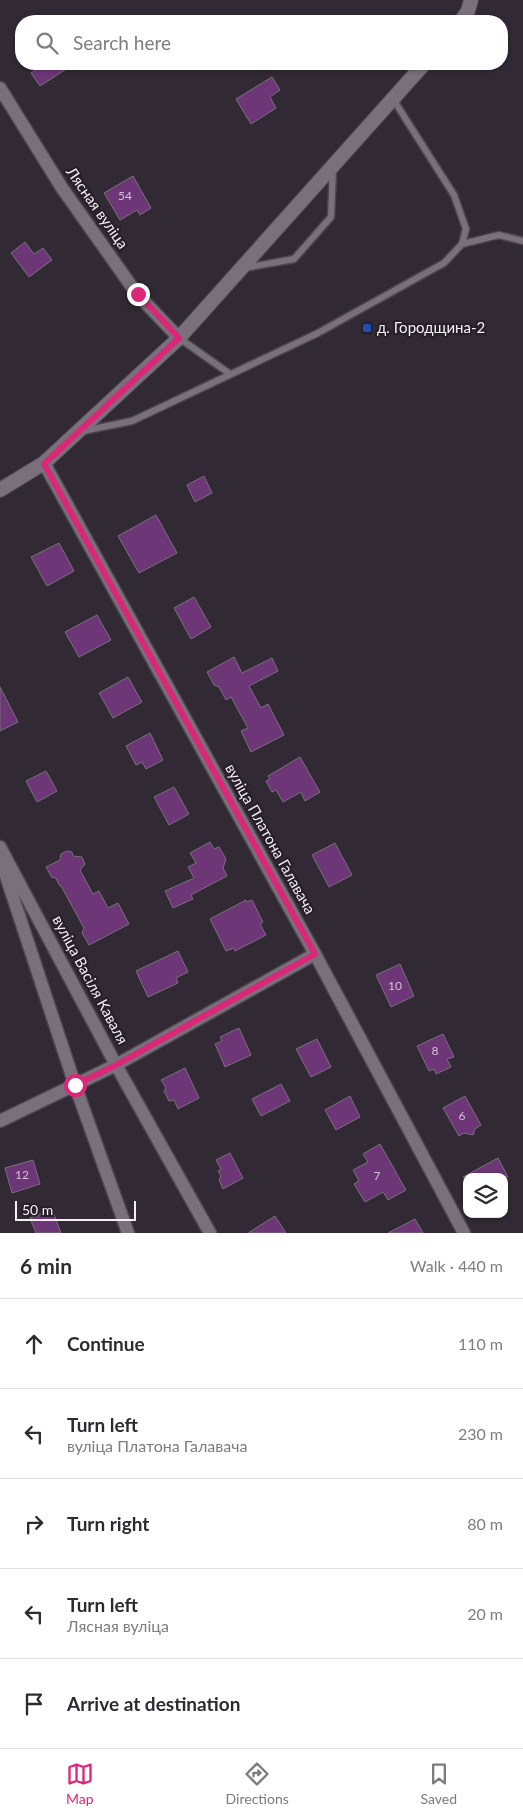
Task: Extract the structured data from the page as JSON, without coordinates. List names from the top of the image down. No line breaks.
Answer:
{"streets":{"street":["Лясная вуліца","вуліца Платона Галавача","вуліца Васіля Каваля"]},"places":{"transit":["д. Городщина-2"]},"house_numbers":["54","10","8","6","12","7"],"scale_bar":"50 m","page":{"search":"Search here","scale":"50 m","heading":["6 min","Walk · 440 m"],"list":[["Continue","110 m"],["Turn left","вуліца Платона Галавача","230 m"],["Turn right","80 m"],["Turn left","Лясная вуліца","20 m"],"Arrive at destination"],"nav":["Map","Directions","Saved"]}}
